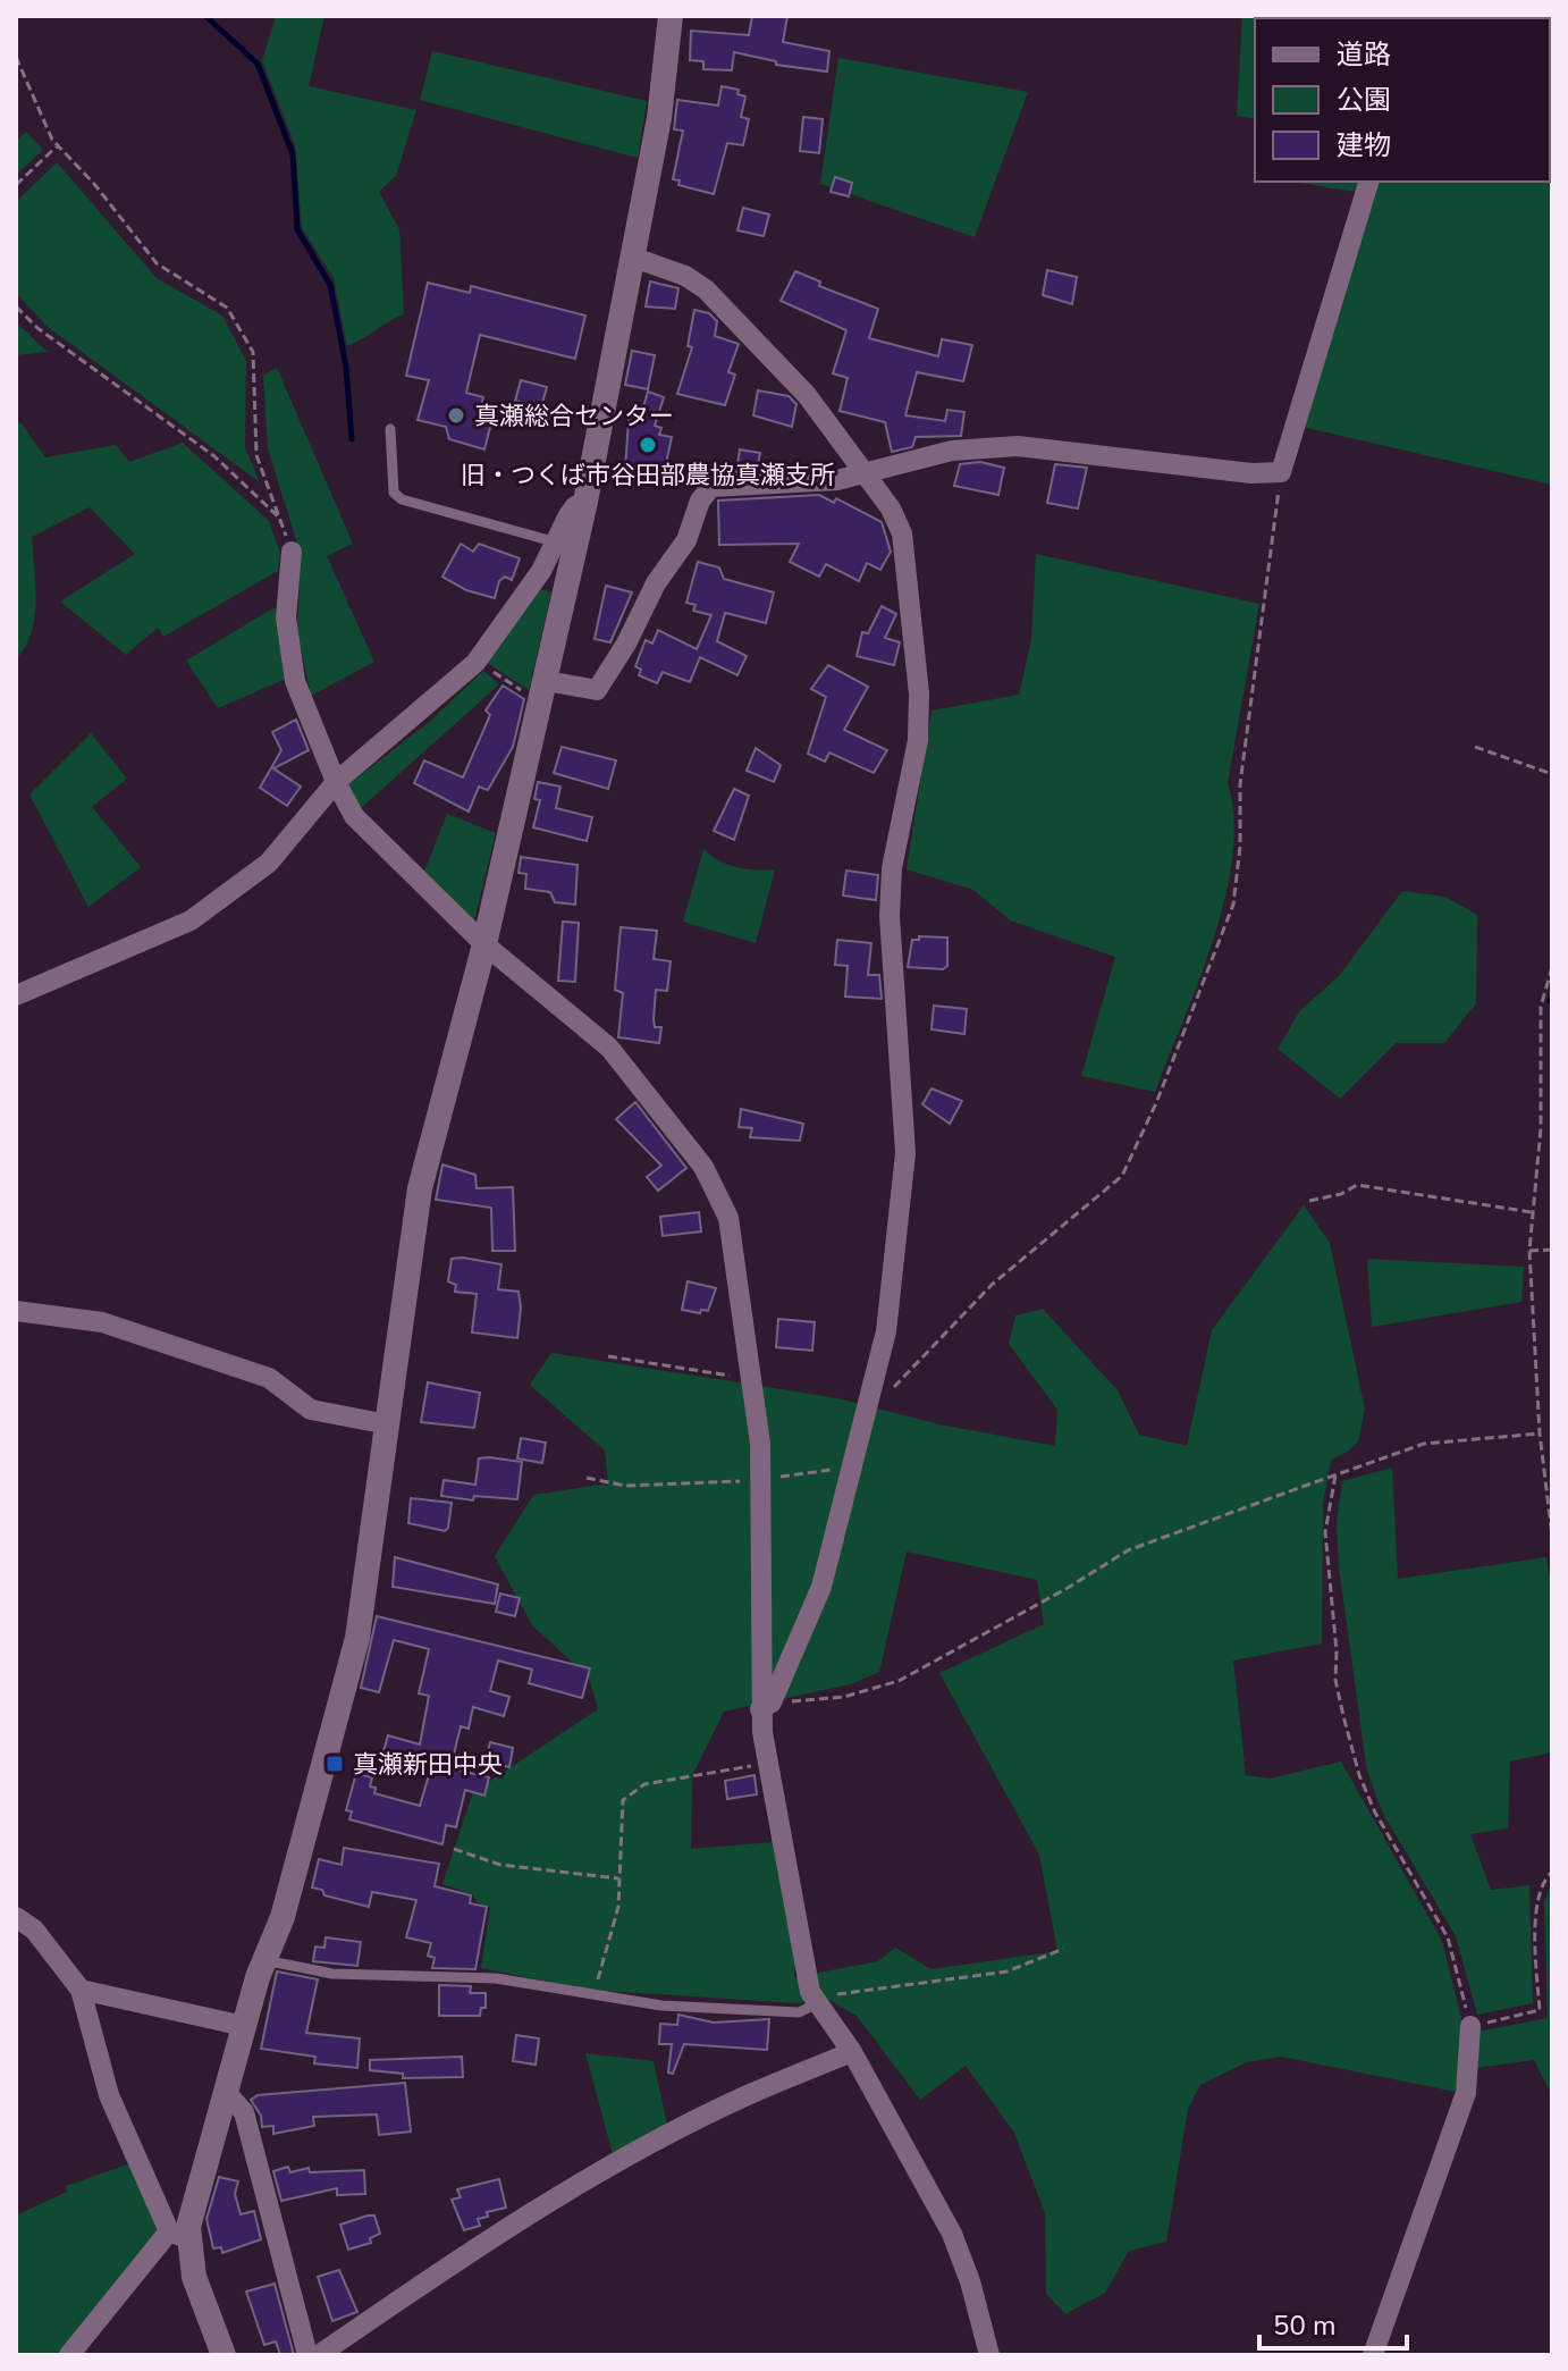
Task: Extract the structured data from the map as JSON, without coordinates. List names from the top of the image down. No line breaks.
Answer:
{"places":{"other":["真瀬総合センター","旧・つくば市谷田部農協真瀬支所"],"transit":["真瀬新田中央"]},"legend":["道路","公園","建物"],"scale_bar":"50 m"}
